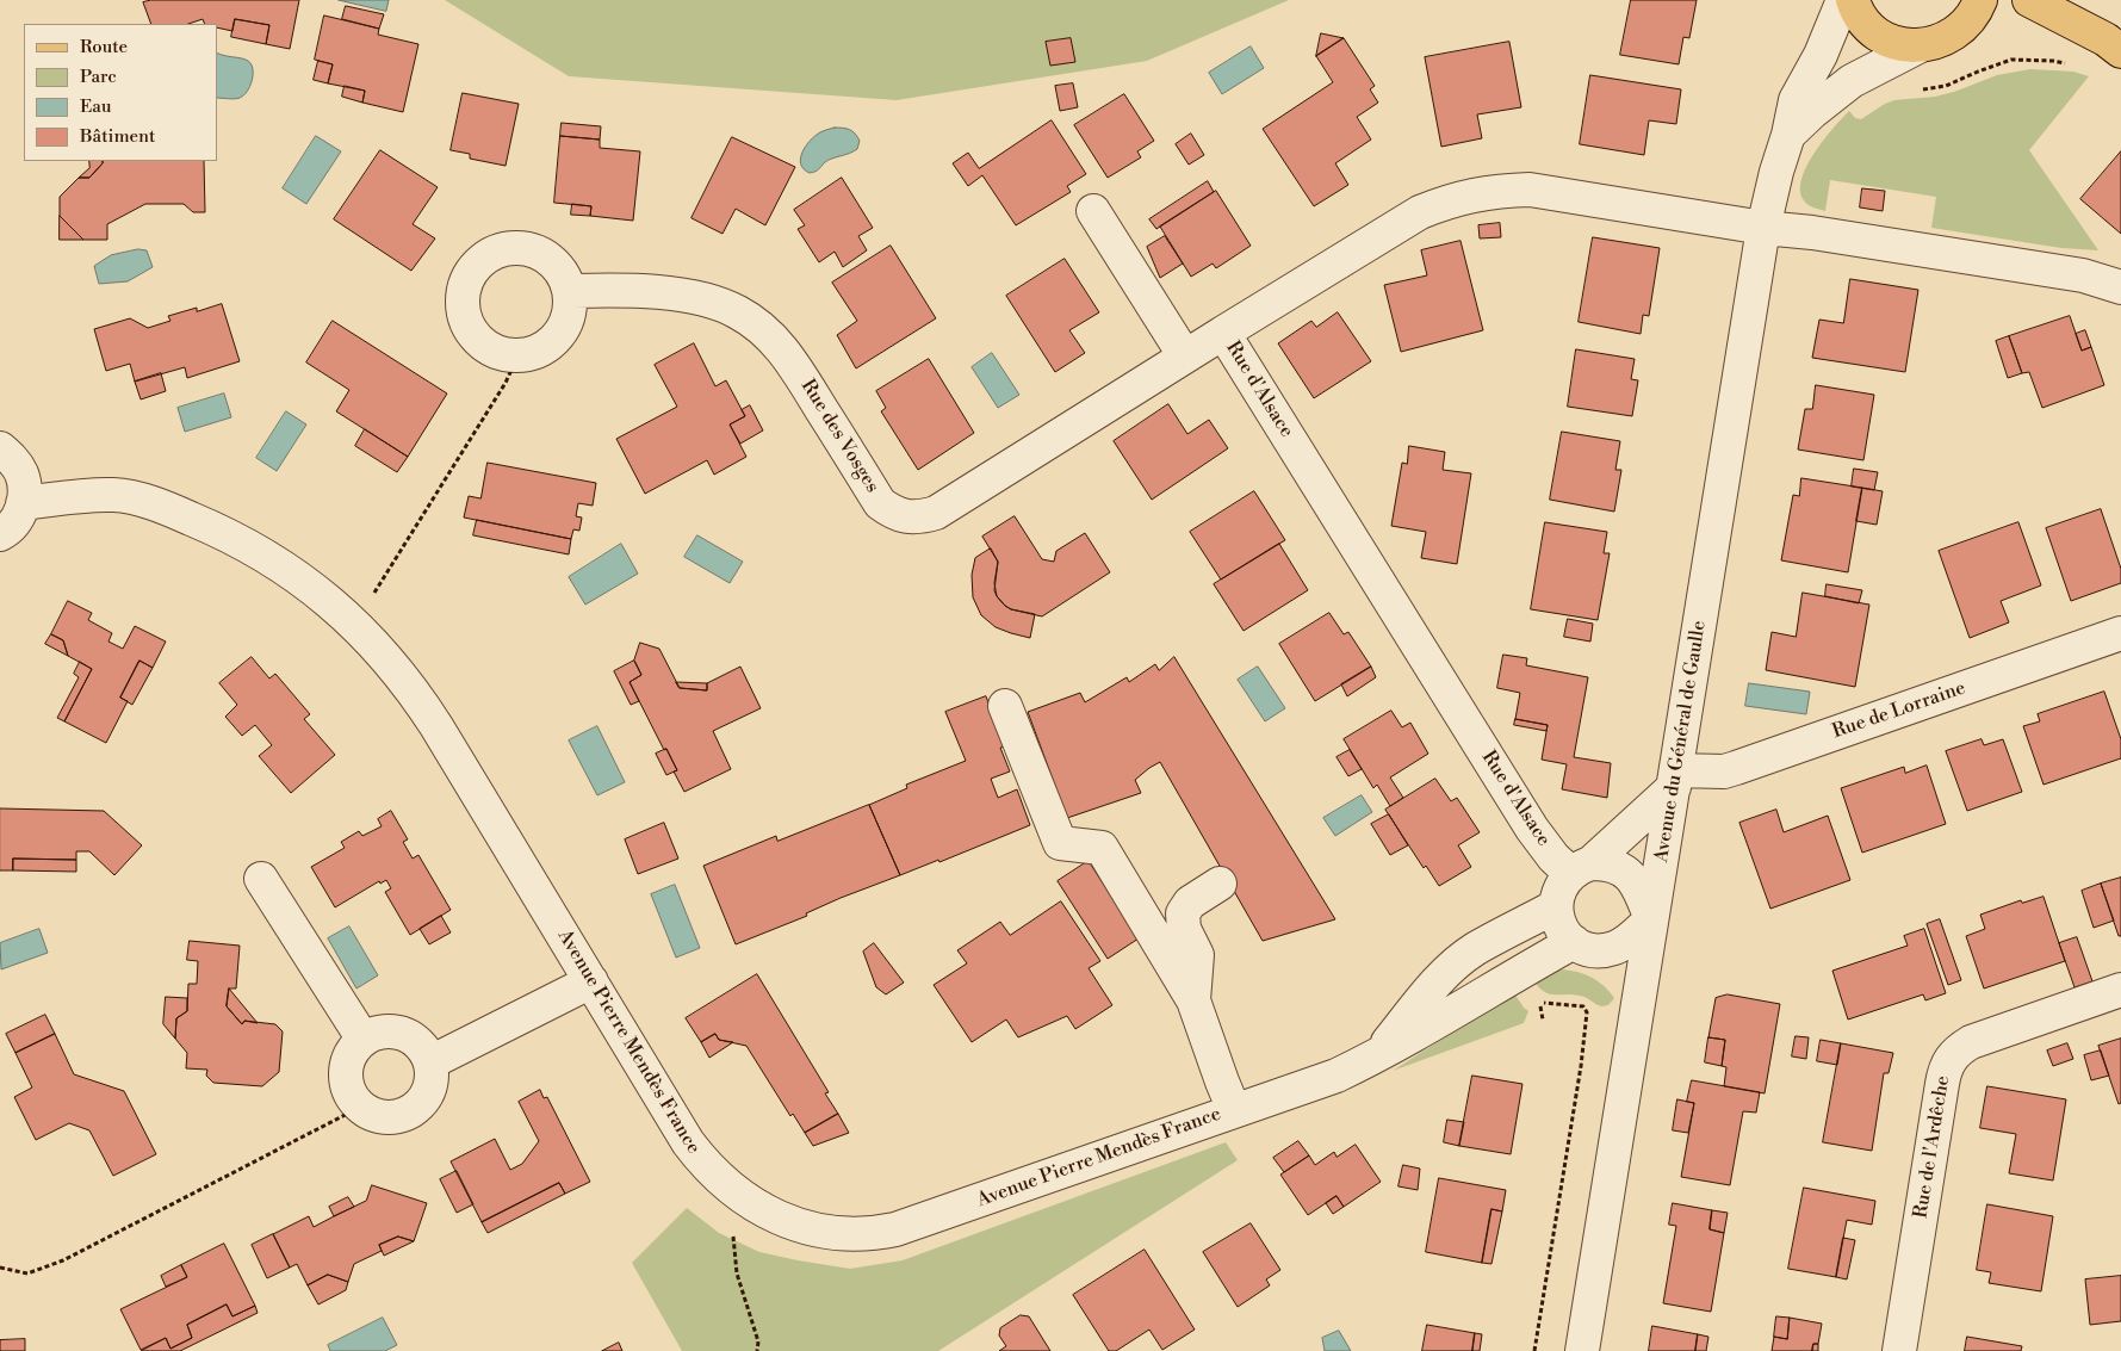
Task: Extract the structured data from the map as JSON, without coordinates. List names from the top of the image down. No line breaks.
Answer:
{"streets":{"street":["Rue d'Alsace","Rue des Vosges","Rue de Lorraine","Avenue du Général de Gaulle","Avenue Pierre Mendès France","Rue de l'Ardêche"]},"crossings":[["Rue d'Alsace","Rue des Vosges"],["Rue d'Alsace","Avenue du Général de Gaulle"],["Rue d'Alsace","Avenue Pierre Mendès France"],["Rue de Lorraine","Avenue du Général de Gaulle"],["Avenue du Général de Gaulle","Avenue Pierre Mendès France"]],"legend":["Route","Parc","Eau","Bâtiment"]}
